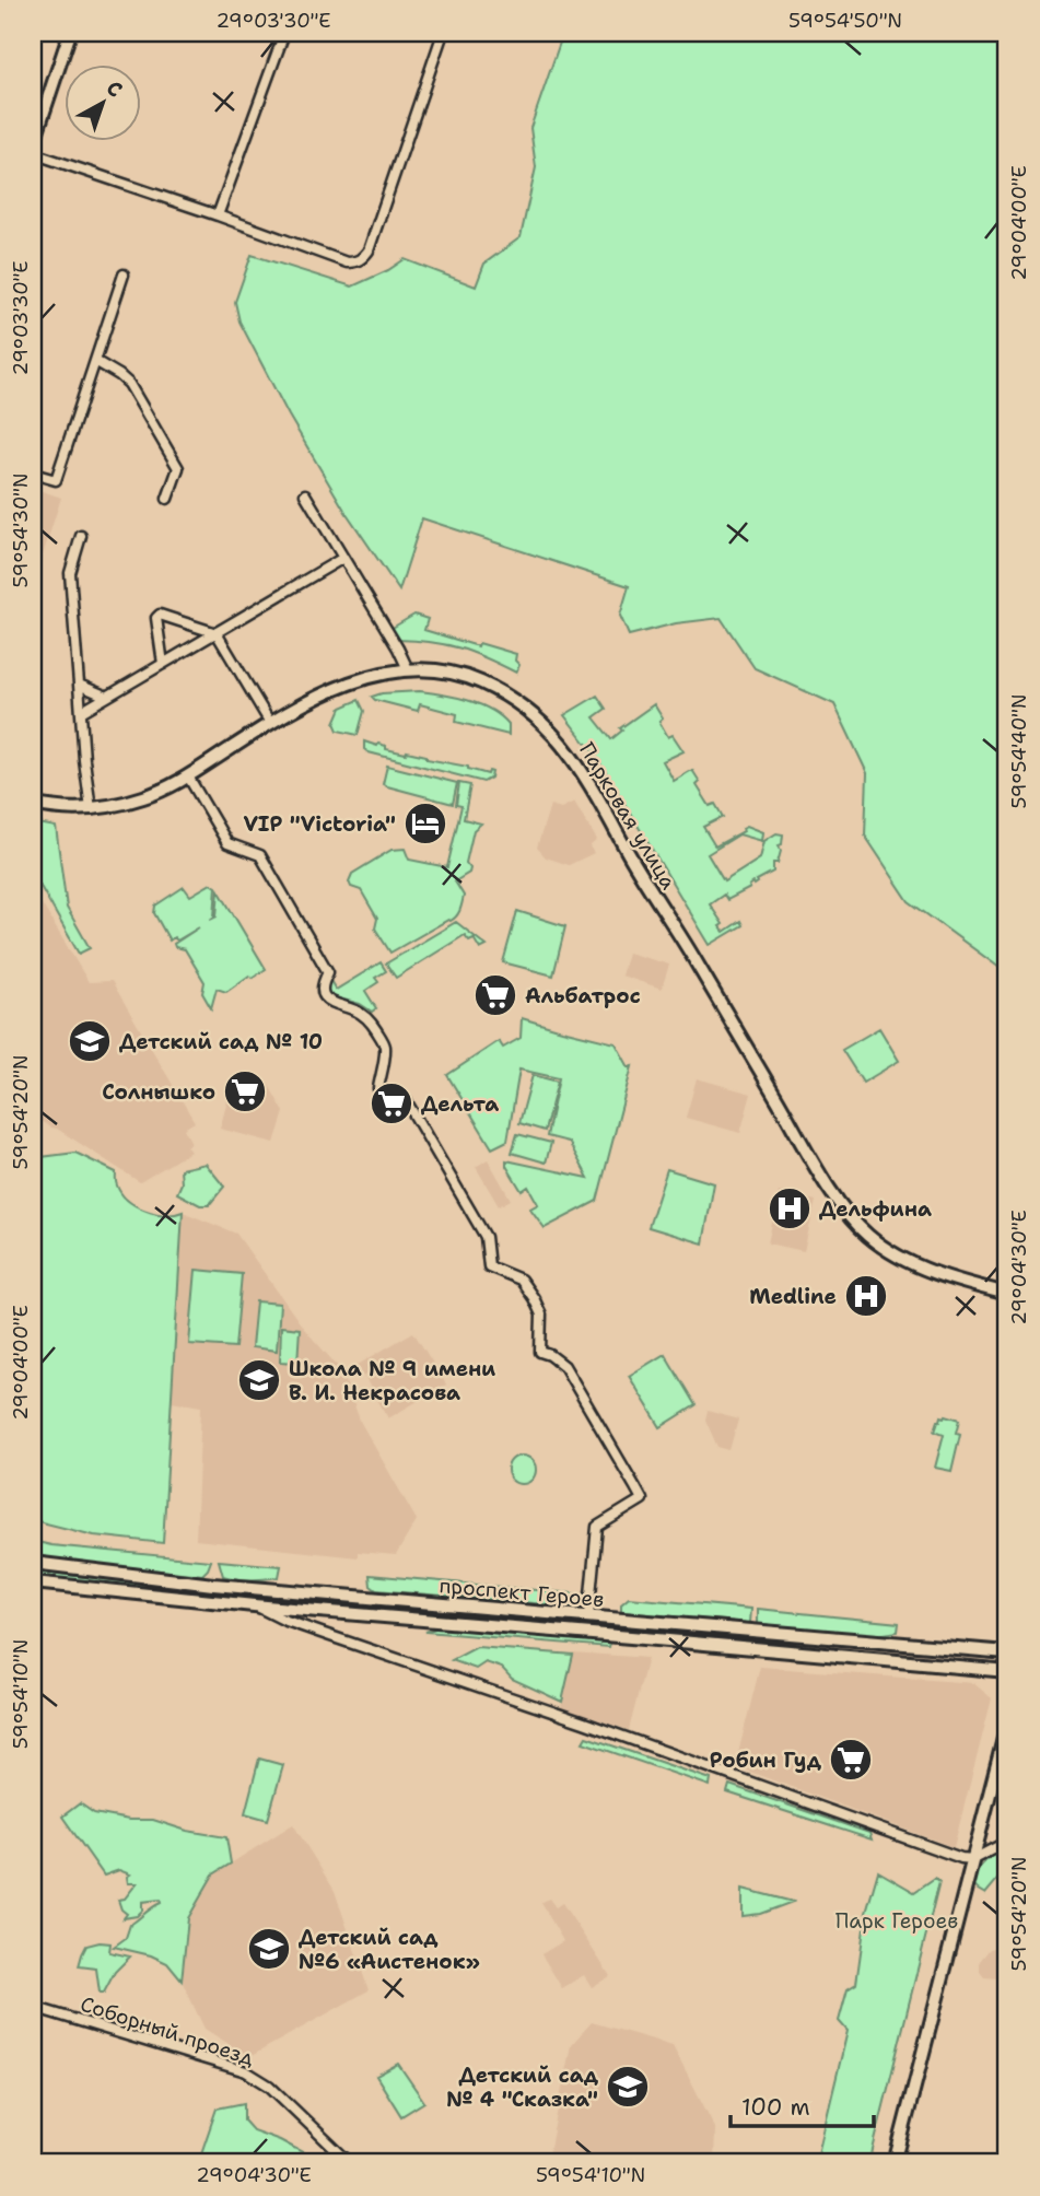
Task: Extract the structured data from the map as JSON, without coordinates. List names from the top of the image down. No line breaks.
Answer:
{"streets":{"main road":["Парковая улица","проспект Героев"],"street":["Соборный проезд"]},"parks":["Парк Героев"],"places":{"hotel":["VIP \"Victoria\""],"supermarket":["Альбатрос","Солнышко","Дельта","Робин Гуд"],"school or university":["Детский сад № 10","Школа № 9 имени В. И. Некрасова","Детский сад №6 «Аистенок»","Детский сад № 4 \"Сказка\""],"hospital":["Дельфина","Medline"]},"scale_bar":"100 m","north":"top right","coordinates":["29°03'30\"E","59°54'50\"N","29°04'00\"E","59°54'30\"N","59°54'40\"N","59°54'20\"N","29°04'30\"E","59°54'10\"N"]}
